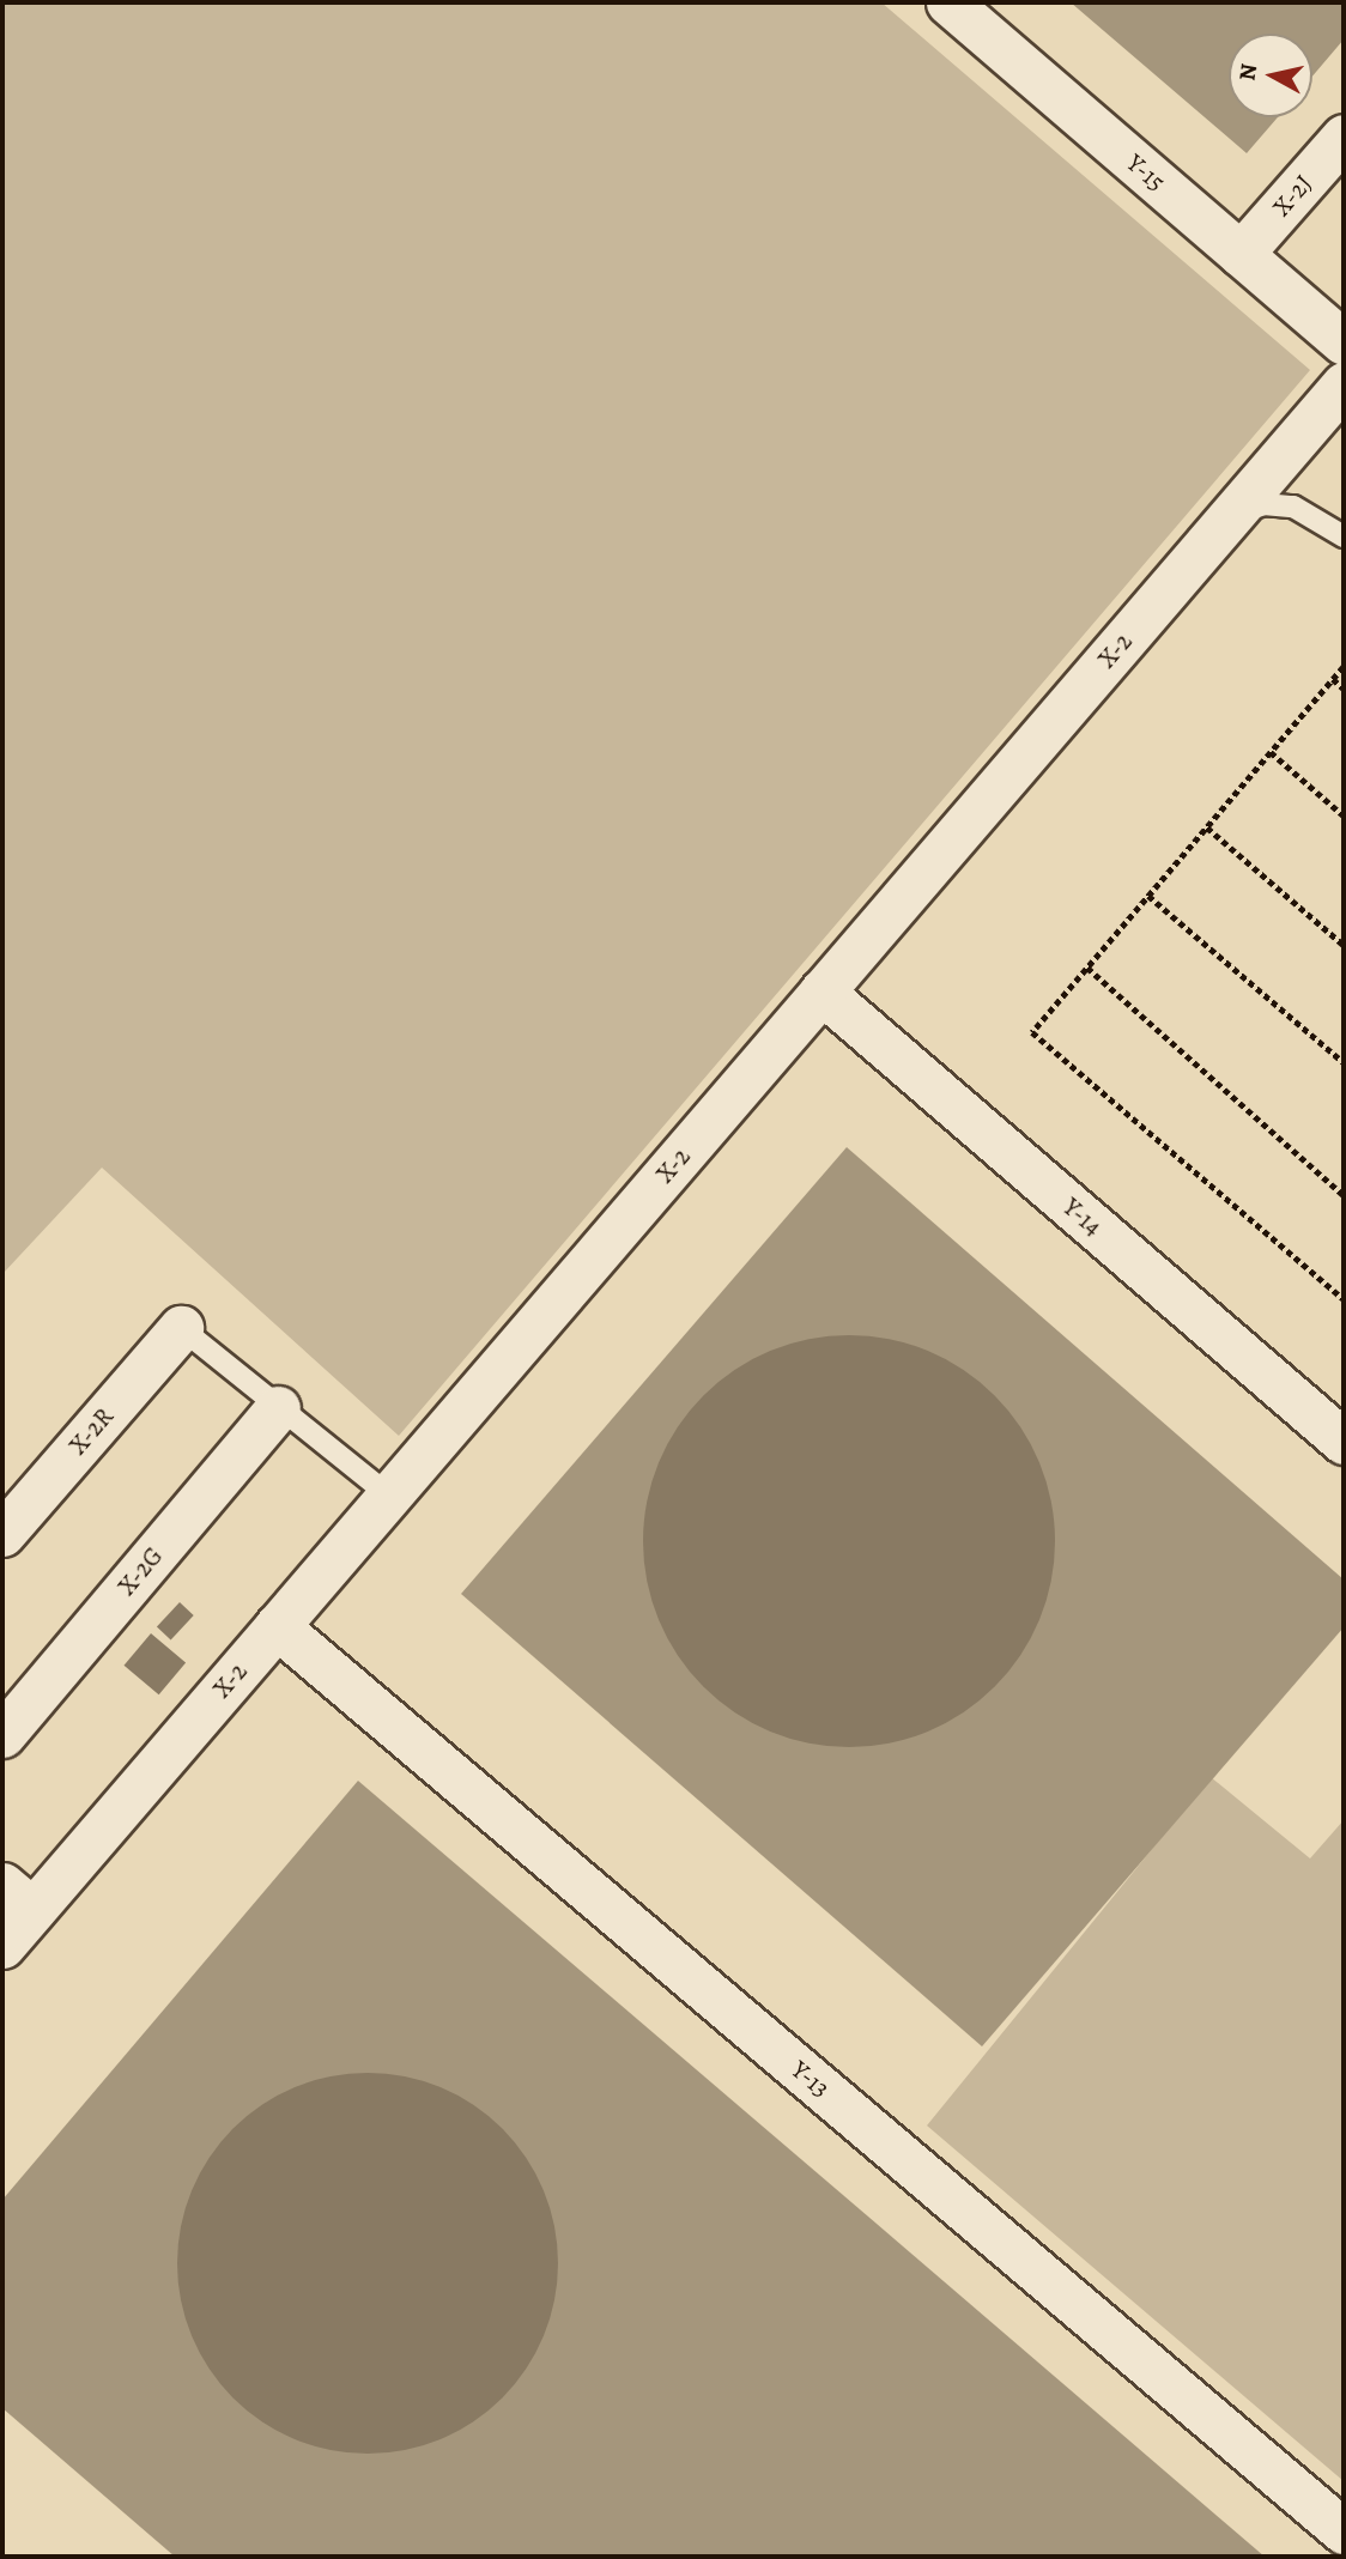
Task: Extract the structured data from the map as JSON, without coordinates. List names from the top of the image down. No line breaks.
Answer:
{"streets":{"street":["Y-15","X-2J","X-2","Y-14","X-2R","X-2G","Y-13"]},"crossings":[["Y-15","X-2J"],["X-2","Y-14"],["X-2","Y-13"]],"north":"left"}
